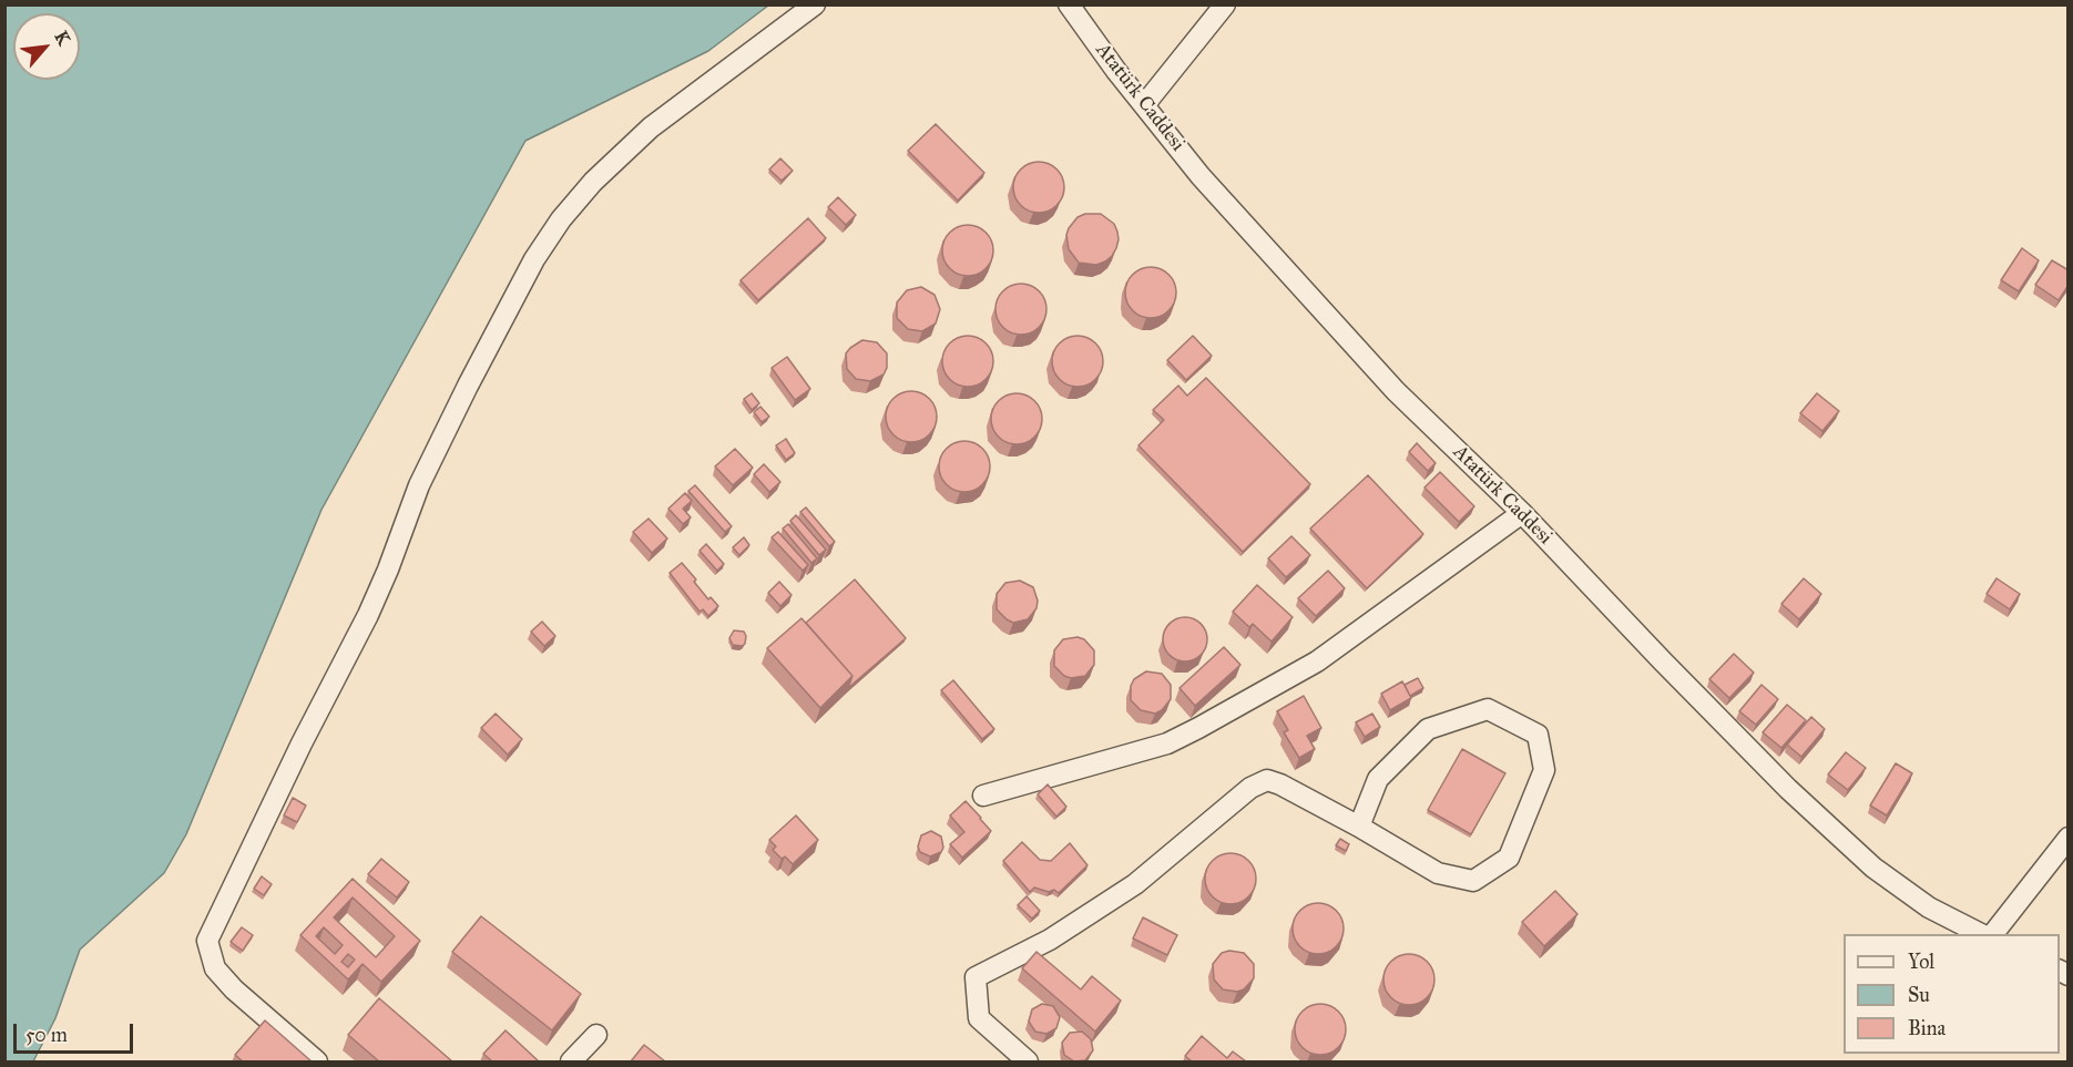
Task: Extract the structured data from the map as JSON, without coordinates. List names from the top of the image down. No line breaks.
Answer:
{"streets":{"street":["Atatürk Caddesi"]},"legend":["Yol","Su","Bina"],"scale_bar":"50 m","north":"top right"}
